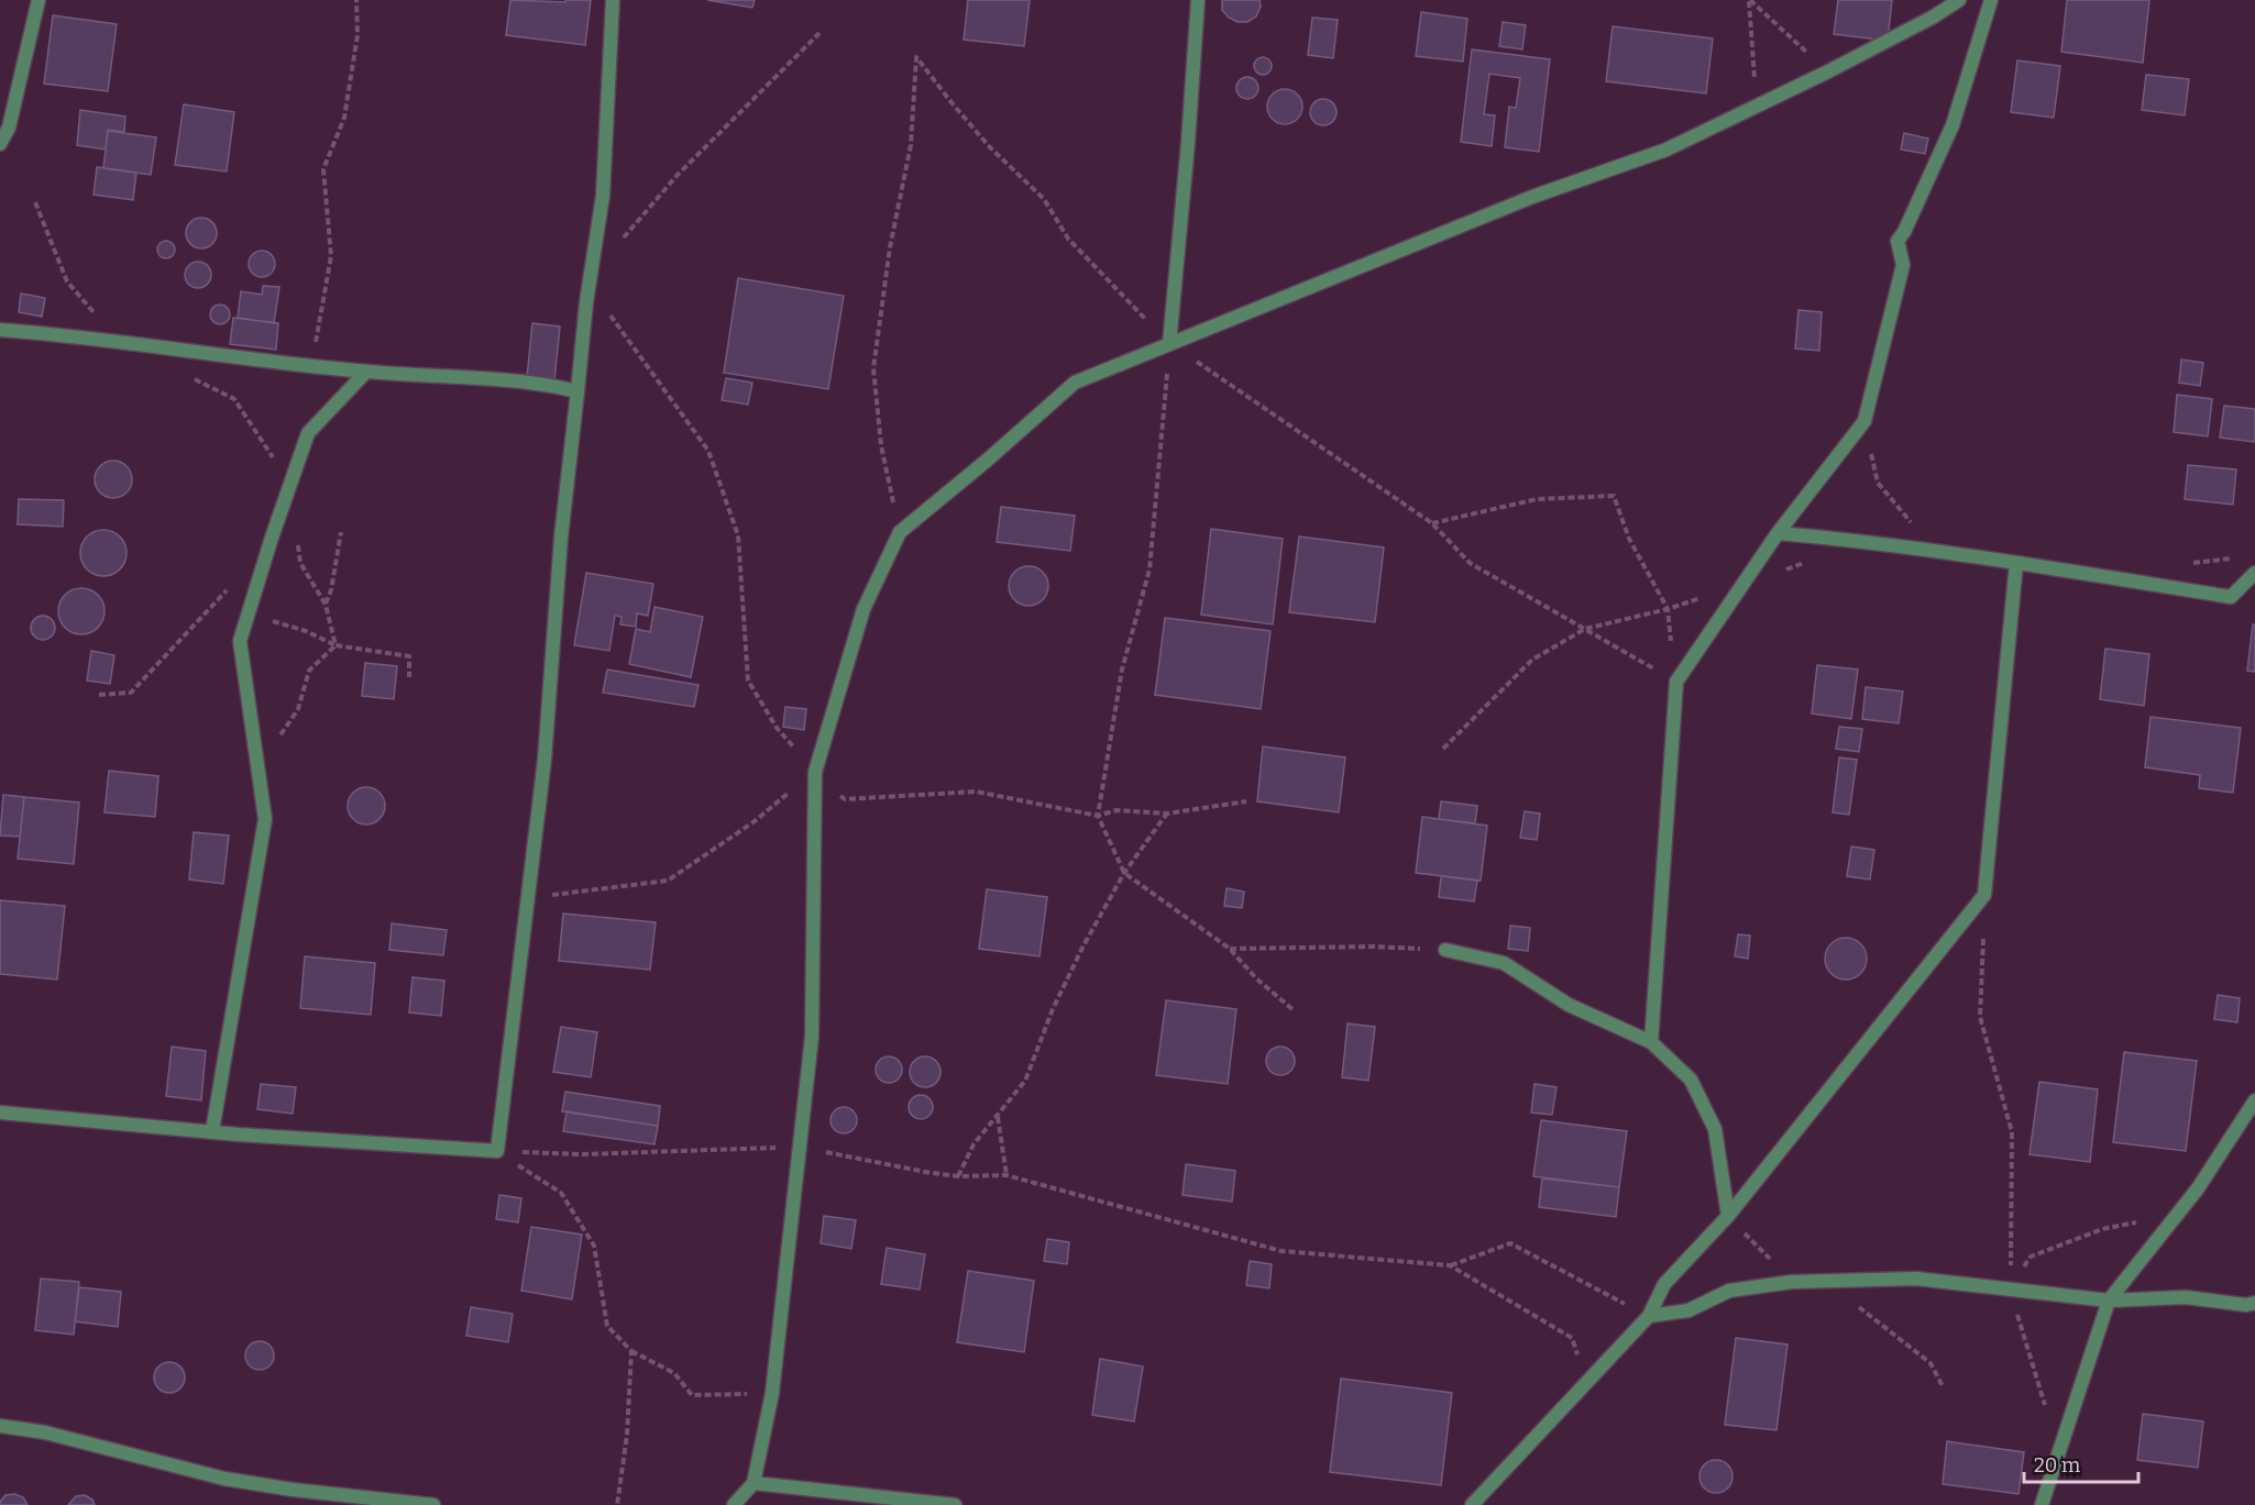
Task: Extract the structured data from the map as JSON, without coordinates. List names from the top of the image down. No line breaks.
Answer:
{"scale_bar":"20 m"}
